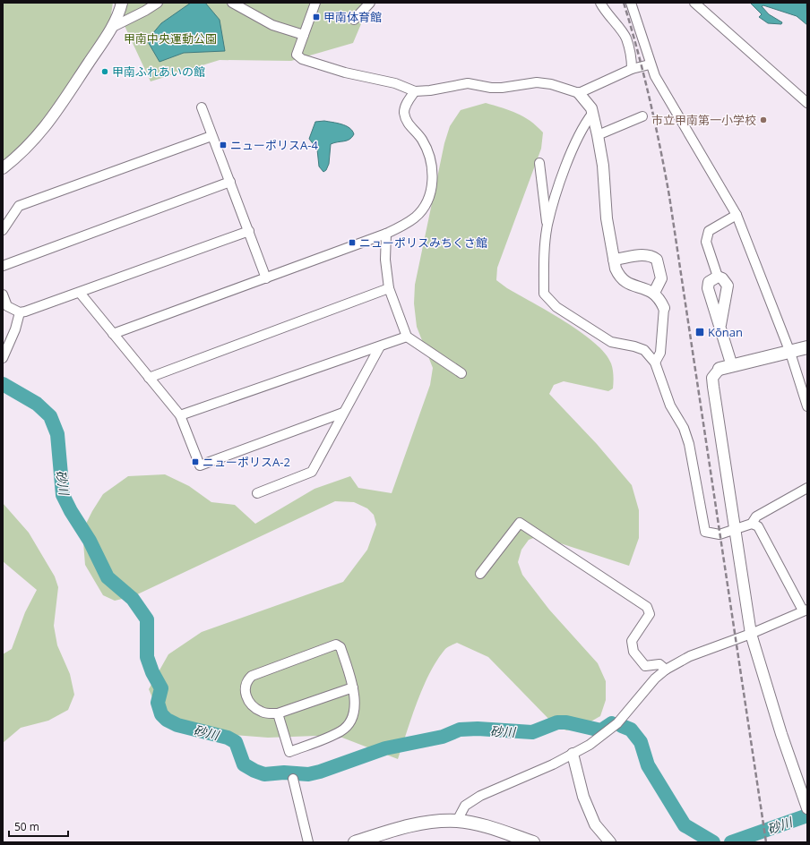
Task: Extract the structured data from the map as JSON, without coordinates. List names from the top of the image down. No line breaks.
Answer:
{"water":["砂川"],"parks":["甲南中央運動公園"],"places":{"transit":["甲南体育館","ニューポリスA-4","ニューポリスみちくさ館","Kōnan","ニューポリスA-2"],"other":["甲南ふれあいの館","市立甲南第一小学校"]},"scale_bar":"50 m"}
